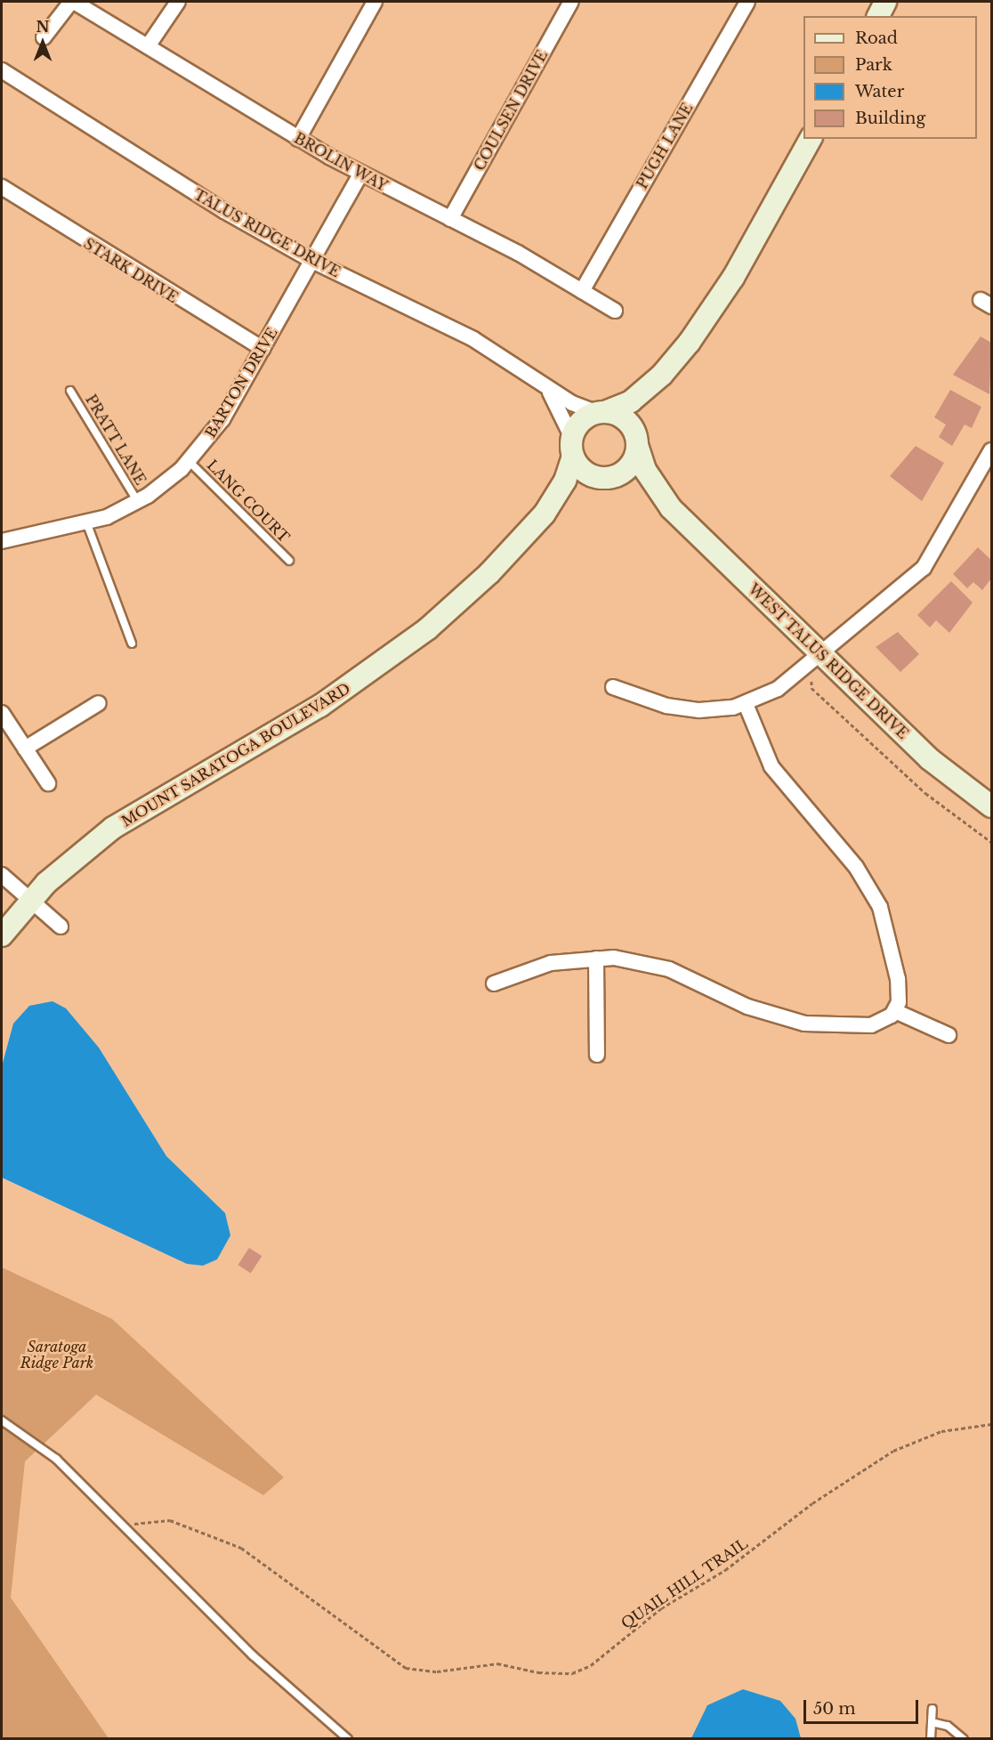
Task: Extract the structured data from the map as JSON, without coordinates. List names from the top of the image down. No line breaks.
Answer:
{"streets":{"street":["COULSEN DRIVE","PUGH LANE","BROLIN WAY","TALUS RIDGE DRIVE","STARK DRIVE","BARTON DRIVE","WEST TALUS RIDGE DRIVE","MOUNT SARATOGA BOULEVARD"],"lane":["PRATT LANE","LANG COURT"],"path":["QUAIL HILL TRAIL"]},"crossings":[["COULSEN DRIVE","BROLIN WAY"],["PUGH LANE","BROLIN WAY"],["BROLIN WAY","BARTON DRIVE"],["TALUS RIDGE DRIVE","BARTON DRIVE"],["TALUS RIDGE DRIVE","WEST TALUS RIDGE DRIVE"],["TALUS RIDGE DRIVE","MOUNT SARATOGA BOULEVARD"],["STARK DRIVE","BARTON DRIVE"],["BARTON DRIVE","PRATT LANE"],["BARTON DRIVE","LANG COURT"],["WEST TALUS RIDGE DRIVE","MOUNT SARATOGA BOULEVARD"]],"parks":["Saratoga Ridge Park"],"legend":["Road","Park","Water","Building"],"scale_bar":"50 m","north":"top"}
